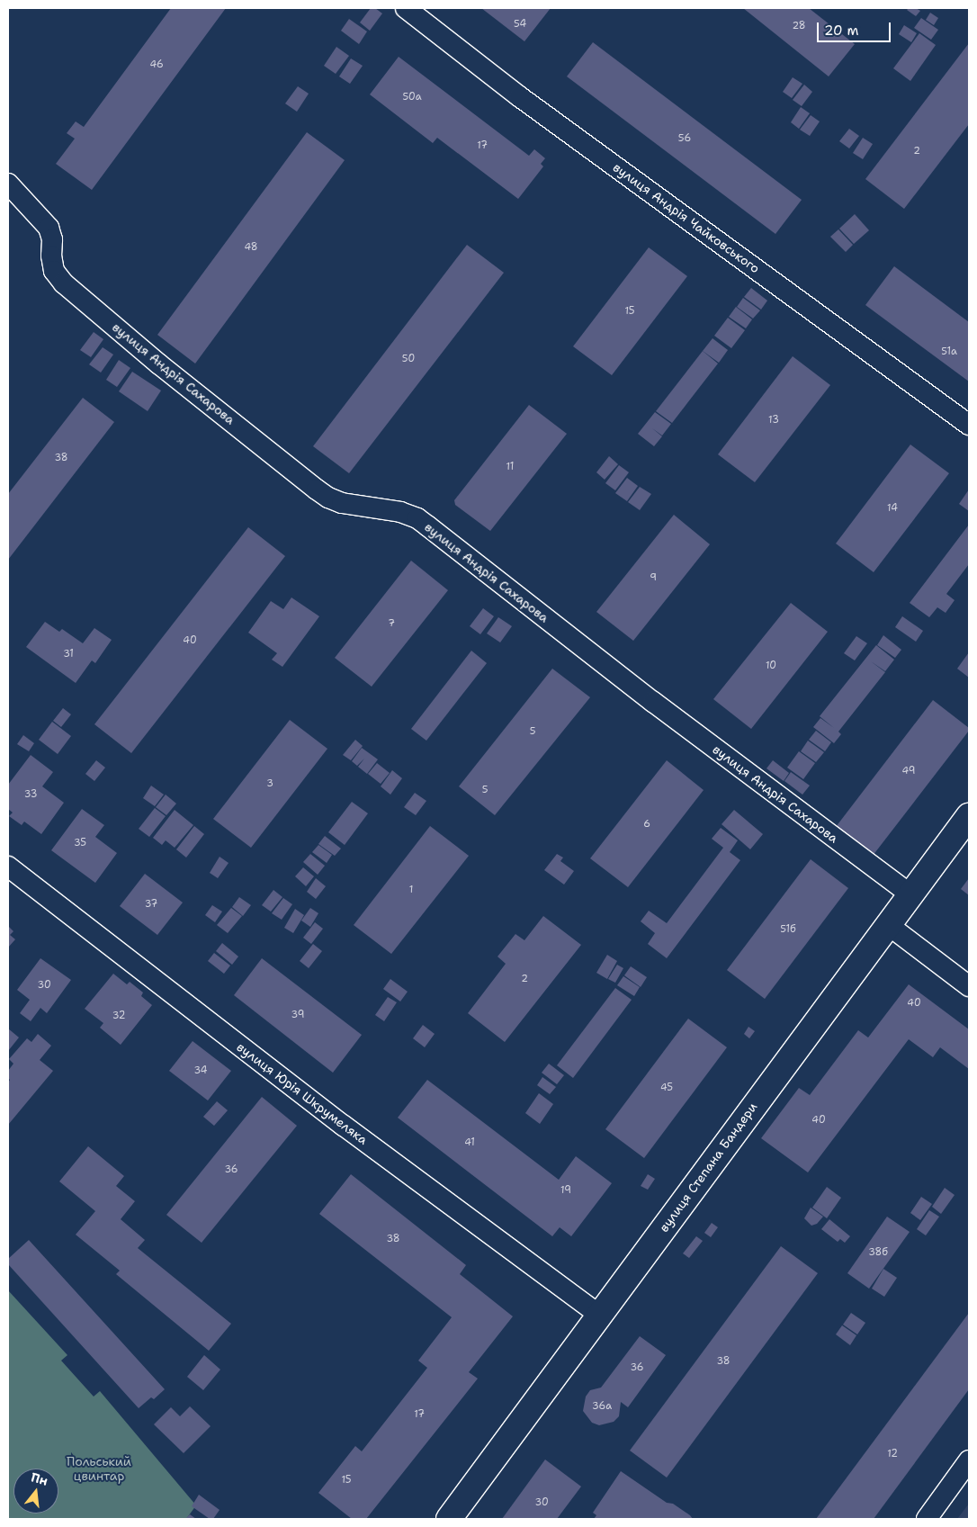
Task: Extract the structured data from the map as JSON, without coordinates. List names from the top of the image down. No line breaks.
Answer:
{"streets":{"street":["вулиця Андрія Чайковського","вулиця Андрія Сахарова","вулиця Юрія Шкрумеляка","вулиця Степана Бандери"]},"crossings":[["вулиця Андрія Сахарова","вулиця Степана Бандери"],["вулиця Юрія Шкрумеляка","вулиця Степана Бандери"]],"parks":["Польський цвинтар"],"house_numbers":["54","28","46","50а","56","17","2","48","15","51а","50","13","38","11","14","9","7","40","31","10","5","49","3","5","33","6","35","1","37","51б","2","30","40","39","32","34","45","40","41","36","19","38","38б","38","36","36а","17","12","15","30"],"scale_bar":"20 m","north":"top"}
